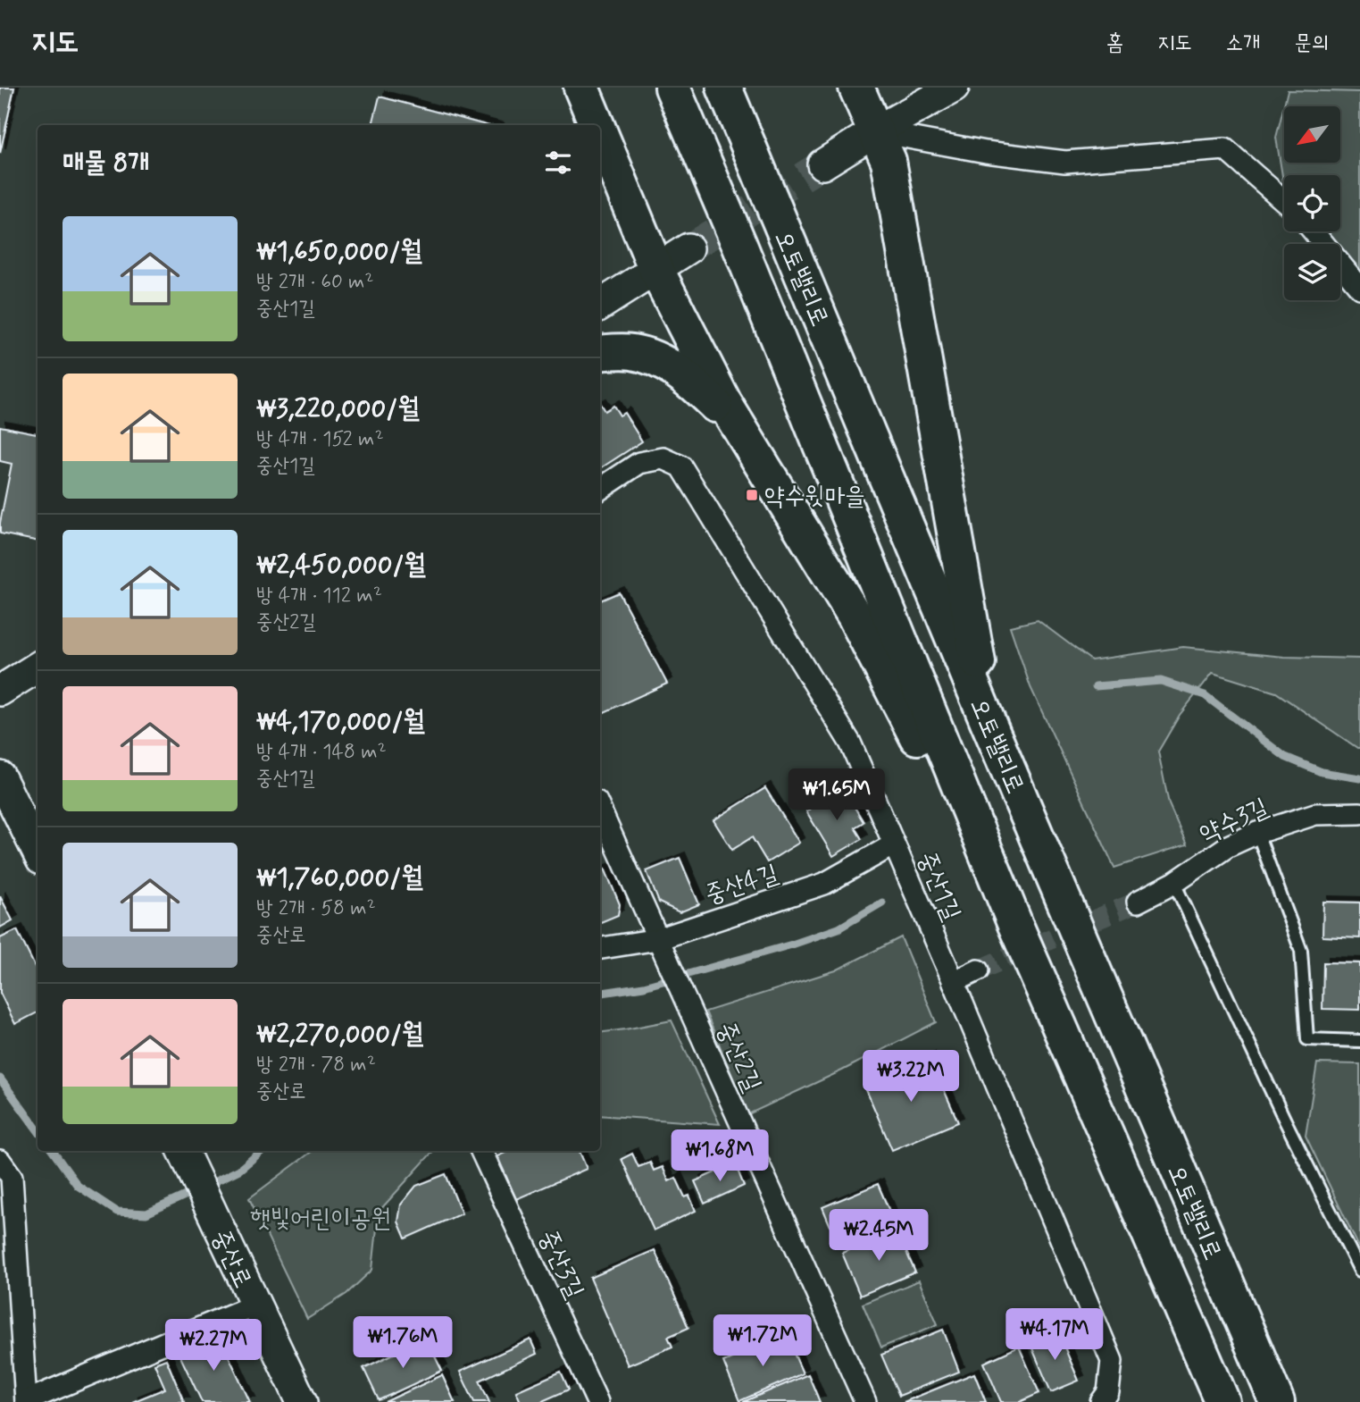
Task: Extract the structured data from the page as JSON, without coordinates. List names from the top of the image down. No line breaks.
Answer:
{"streets":{"highway":["오토밸리로"],"street":["약수3길","중산4길","중산1길","중산2길","중산로","중산3길"]},"crossings":[["중산4길","중산1길"],["중산4길","중산2길"]],"parks":["햇빛어린이공원"],"places":{"transit":["약수윗마을"]},"north":"bottom left","page":{"header":"지도","nav":["홈","지도","소개","문의"],"heading":"매물 8개","list":[{"name":"₩1,650,000/월","note":"방 2개 · 60 m² · 중산1길"},{"name":"₩3,220,000/월","note":"방 4개 · 152 m² · 중산1길"},{"name":"₩2,450,000/월","note":"방 4개 · 112 m² · 중산2길"},{"name":"₩4,170,000/월","note":"방 4개 · 148 m² · 중산1길"},{"name":"₩1,760,000/월","note":"방 2개 · 58 m² · 중산로"},{"name":"₩2,270,000/월","note":"방 2개 · 78 m² · 중산로"}],"price":["₩1.65M","₩3.22M","₩1.68M","₩2.45M","₩4.17M","₩1.72M","₩1.76M","₩2.27M"]}}
